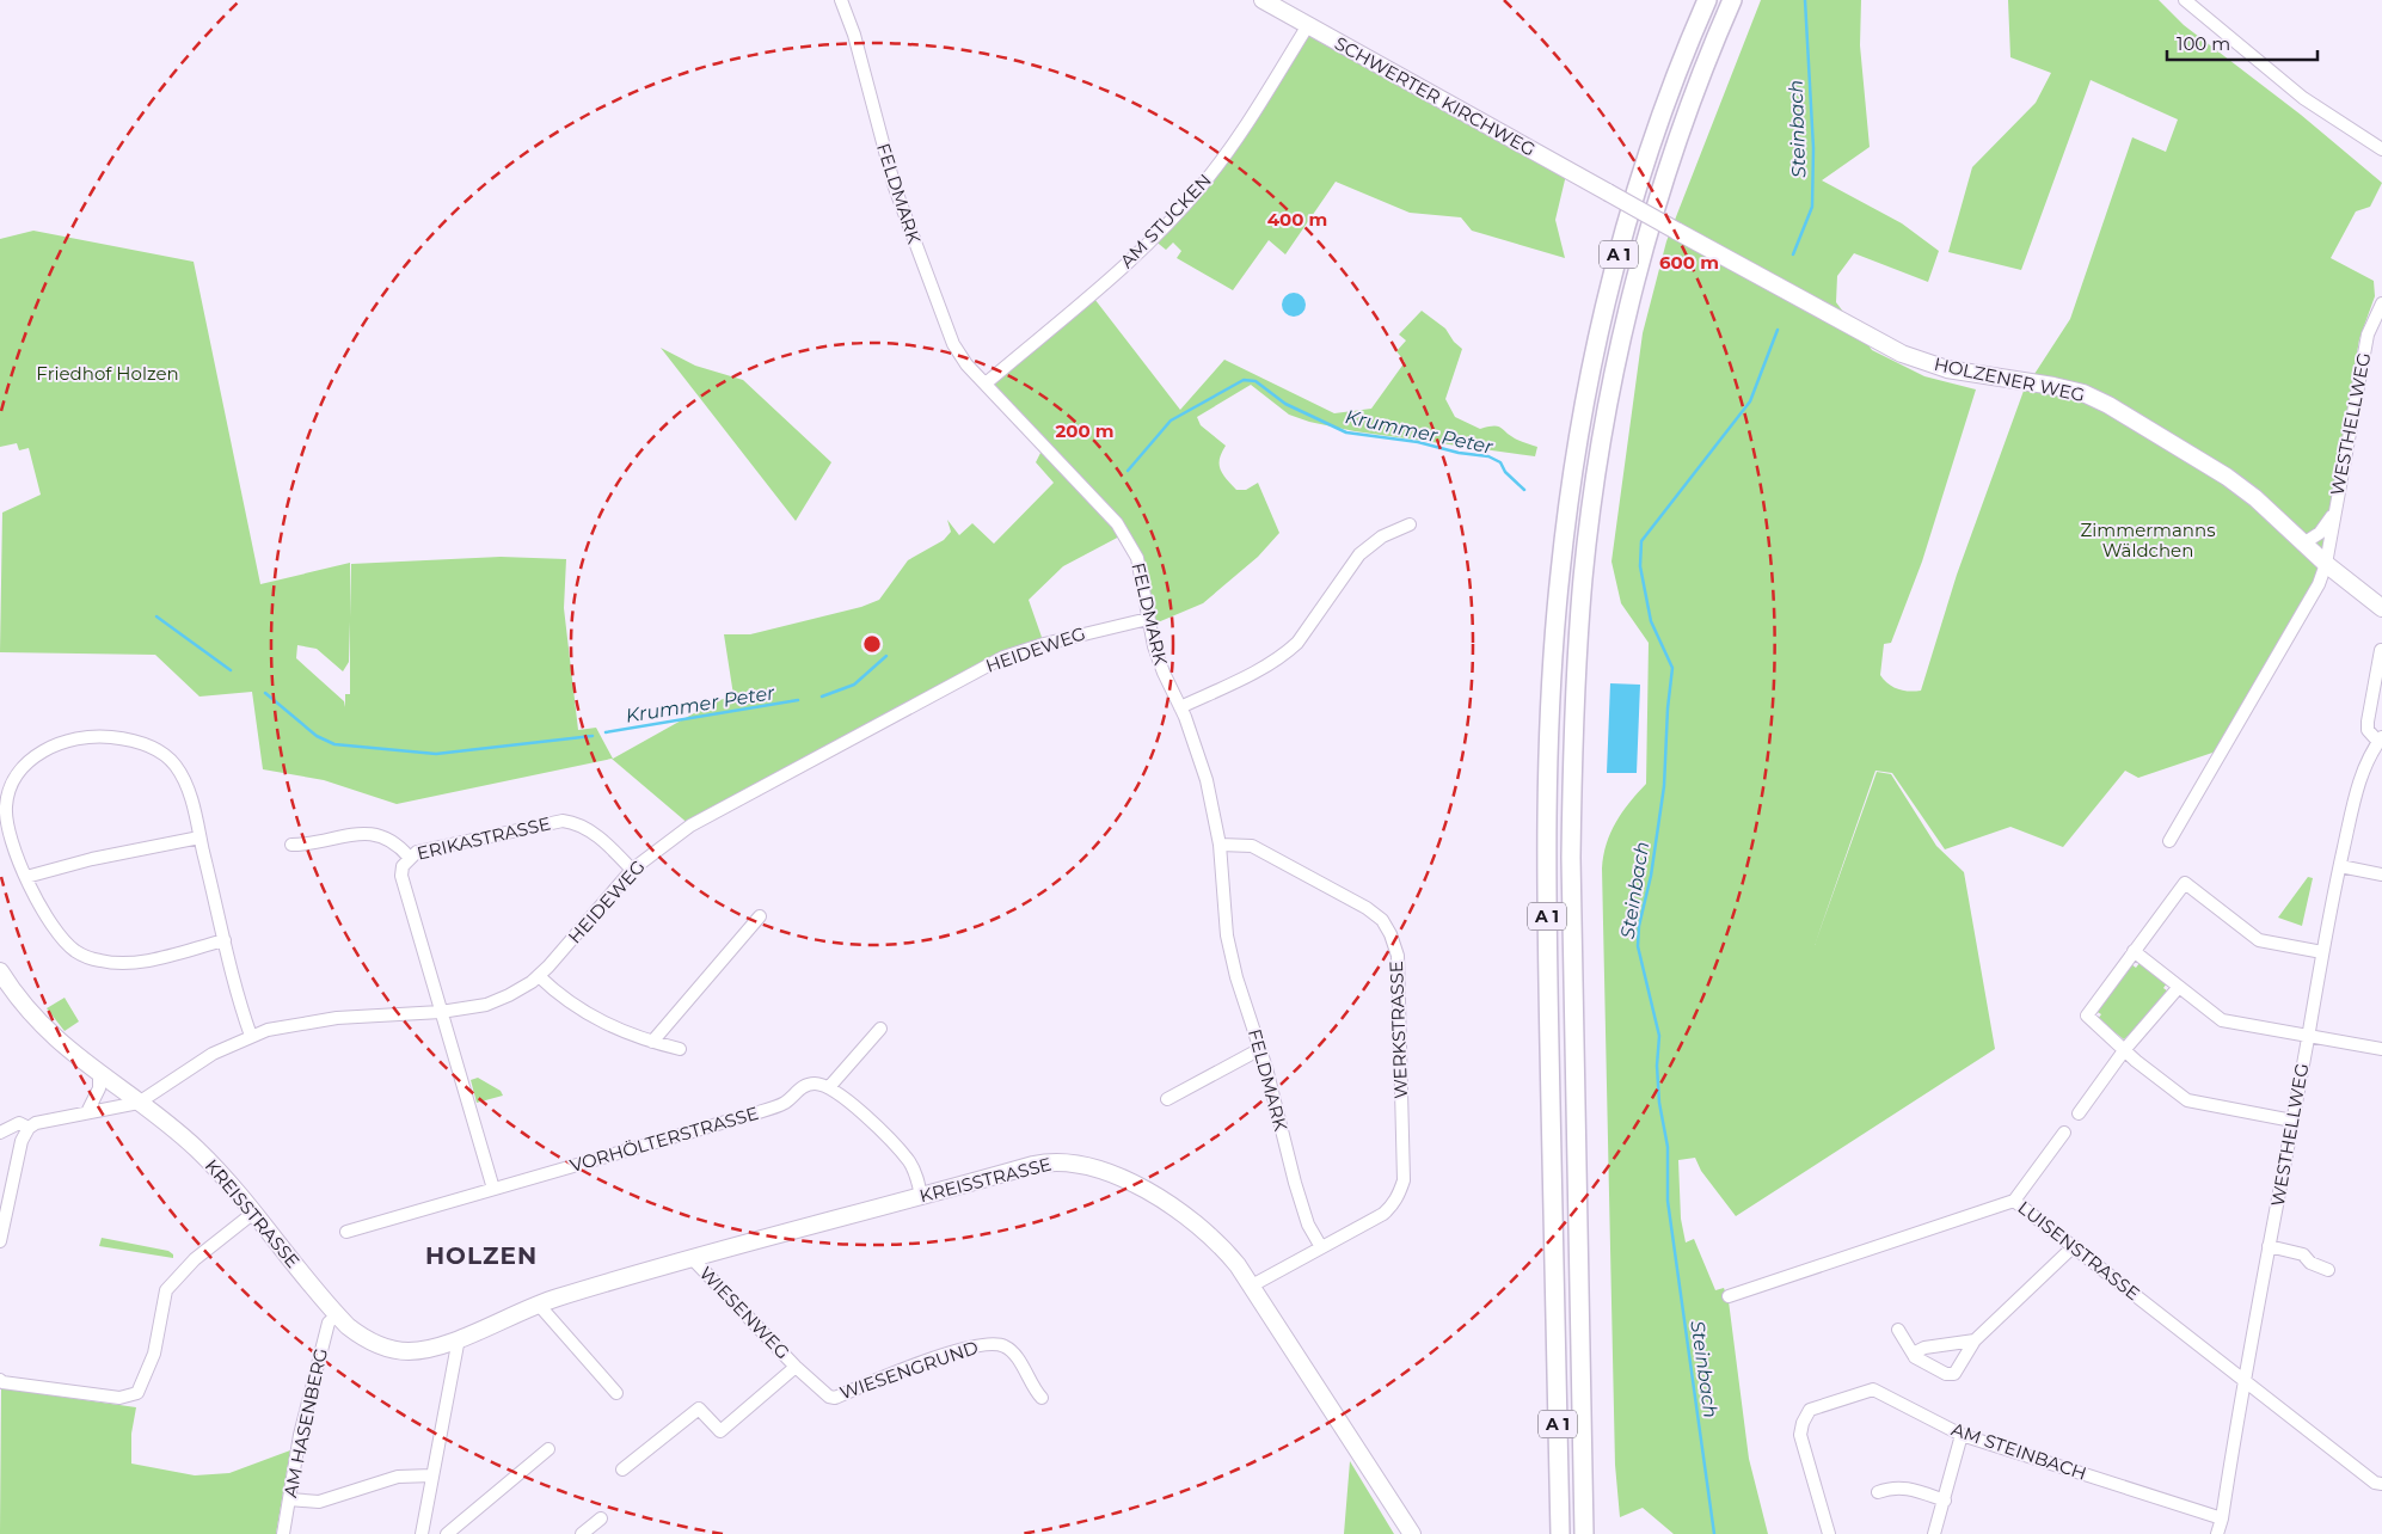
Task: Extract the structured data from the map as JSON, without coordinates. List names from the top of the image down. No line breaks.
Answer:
{"streets":{"highway":["A 1"],"main road":["SCHWERTER KIRCHWEG","HOLZENER WEG","KREISSTRASSE"],"street":["FELDMARK","AM STUCKEN","WESTHELLWEG","HEIDEWEG","ERIKASTRASSE","WERKSTRASSE","VORHÖLTERSTRASSE","LUISENSTRASSE","WIESENWEG","WIESENGRUND","AM HASENBERG","AM STEINBACH"]},"crossings":[["SCHWERTER KIRCHWEG","AM STUCKEN"],["SCHWERTER KIRCHWEG","HOLZENER WEG"],["FELDMARK","AM STUCKEN"],["FELDMARK","HEIDEWEG"],["FELDMARK","WERKSTRASSE"],["HOLZENER WEG","WESTHELLWEG"],["WESTHELLWEG","LUISENSTRASSE"],["WESTHELLWEG","AM STEINBACH"],["HEIDEWEG","ERIKASTRASSE"],["HEIDEWEG","KREISSTRASSE"],["KREISSTRASSE","WIESENWEG"],["KREISSTRASSE","AM HASENBERG"],["WIESENWEG","WIESENGRUND"]],"districts":["HOLZEN"],"water":["Steinbach","Krummer Peter"],"parks":["Friedhof Holzen","Zimmermanns Wäldchen"],"scale_bar":"100 m","rings":["400 m","600 m","200 m"]}
